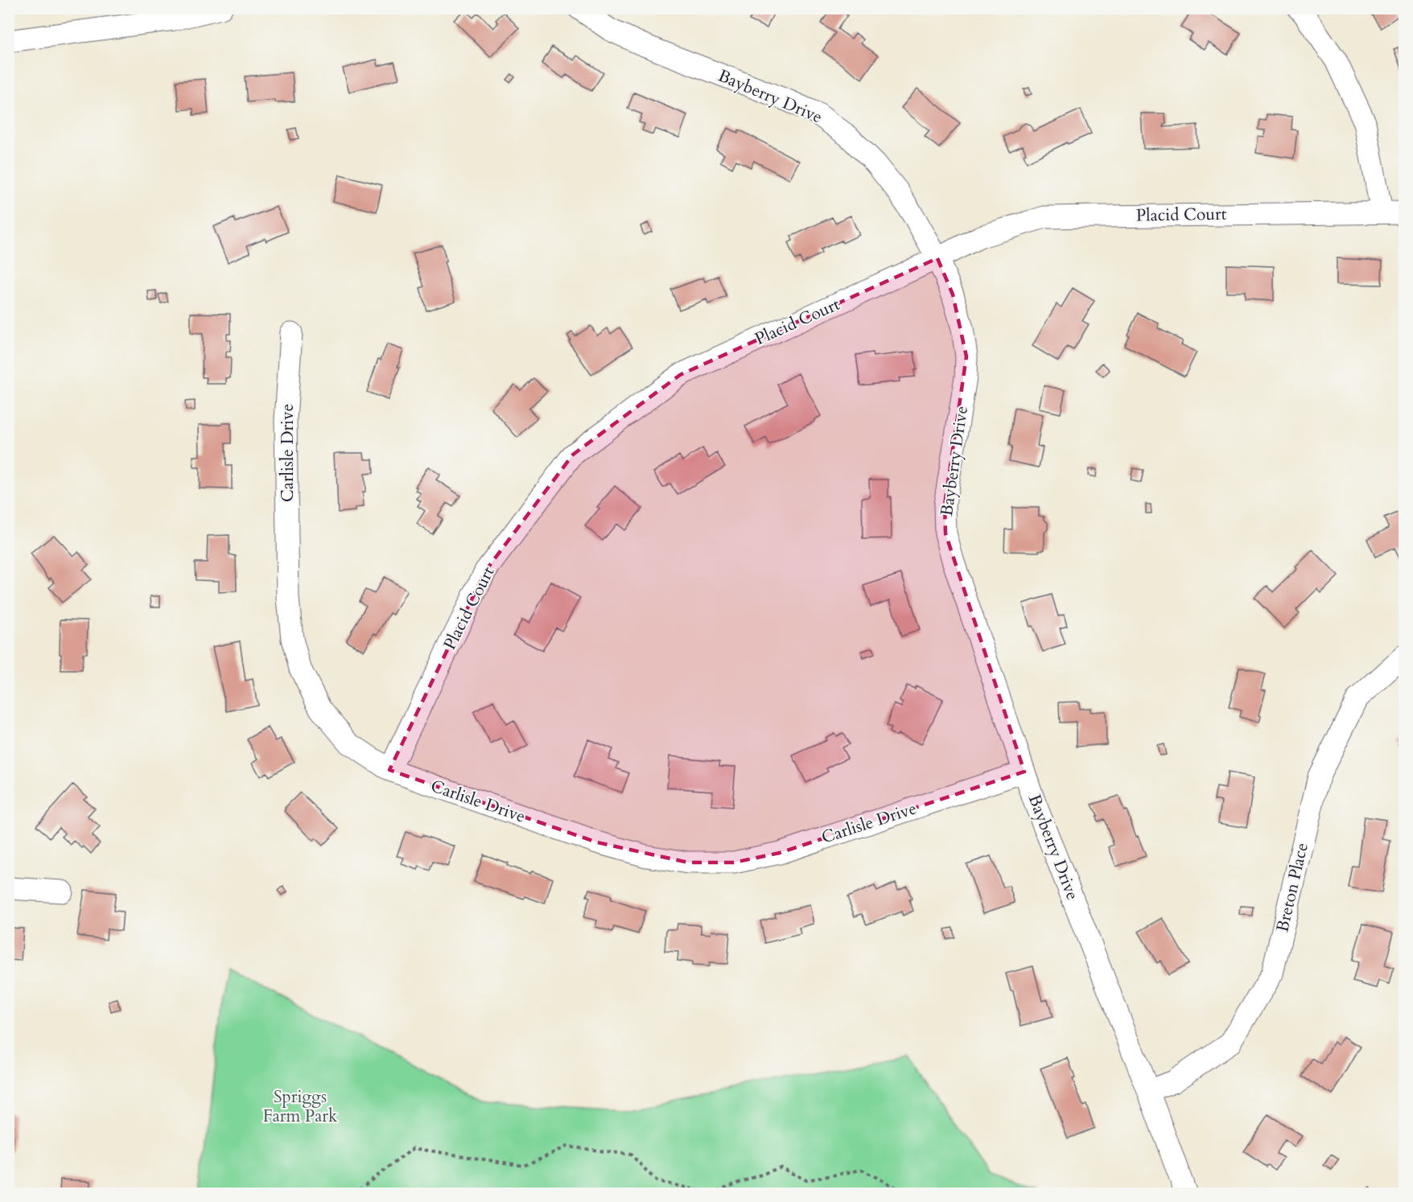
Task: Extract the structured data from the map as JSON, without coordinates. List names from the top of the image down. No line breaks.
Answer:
{"streets":{"street":["Bayberry Drive","Placid Court","Carlisle Drive","Breton Place"]},"crossings":[["Bayberry Drive","Placid Court"],["Bayberry Drive","Carlisle Drive"],["Bayberry Drive","Breton Place"],["Placid Court","Carlisle Drive"]],"parks":["Spriggs Farm Park"]}
